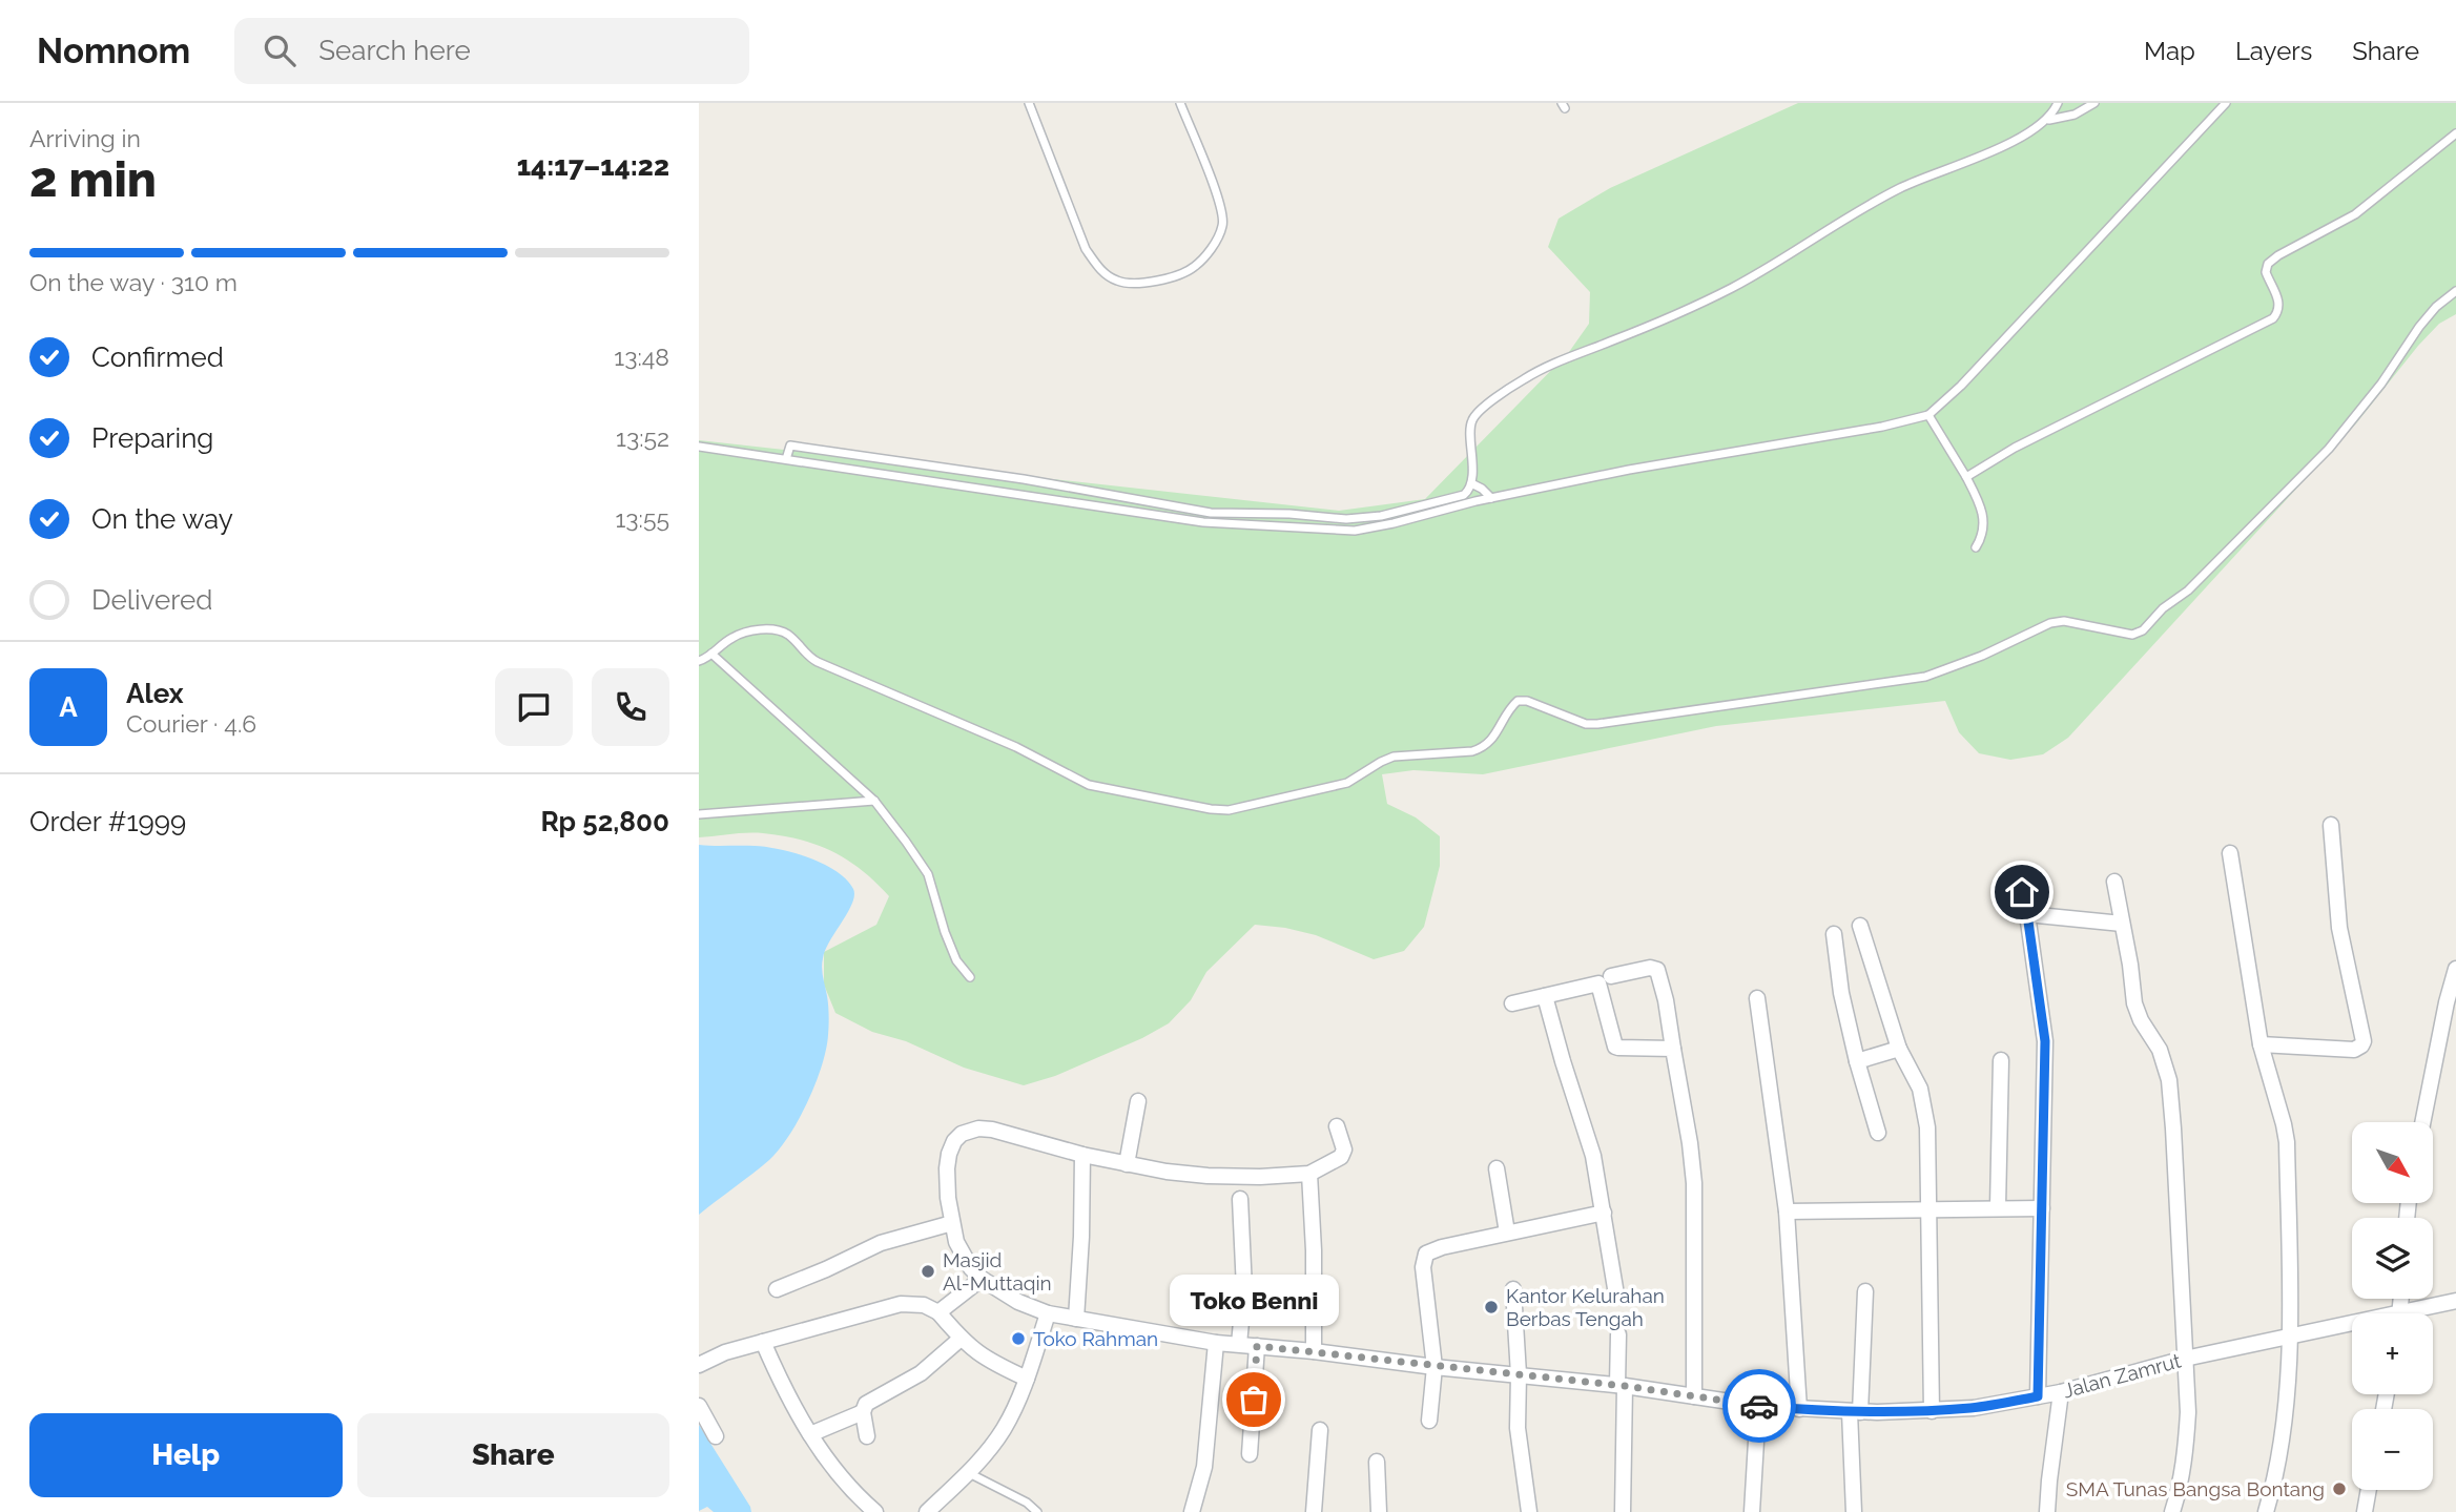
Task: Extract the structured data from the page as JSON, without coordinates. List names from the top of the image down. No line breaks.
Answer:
{"streets":{"street":["Jalan Zamrut"]},"places":["Masjid Al-Muttaqin","Kantor Kelurahan Berbas Tengah","Toko Rahman","Toko Benni","SMA Tunas Bangsa Bontang"],"north":"bottom right","page":{"header":"Nomnom","search":"Search here","nav":["Map","Layers","Share"],"heading":["2 min","Arriving in","14:17–14:22"],"panel":["Alex","Courier · 4.6","Order #1999","Rp 52,800"],"bar":"On the way · 310 m","list":[["Confirmed","13:48"],["Preparing","13:52"],["On the way","13:55"],"Delivered"],"round":"A","map_buttons":["+","−"],"bubble":"Toko Benni","buttons":["Help","Share"]}}
